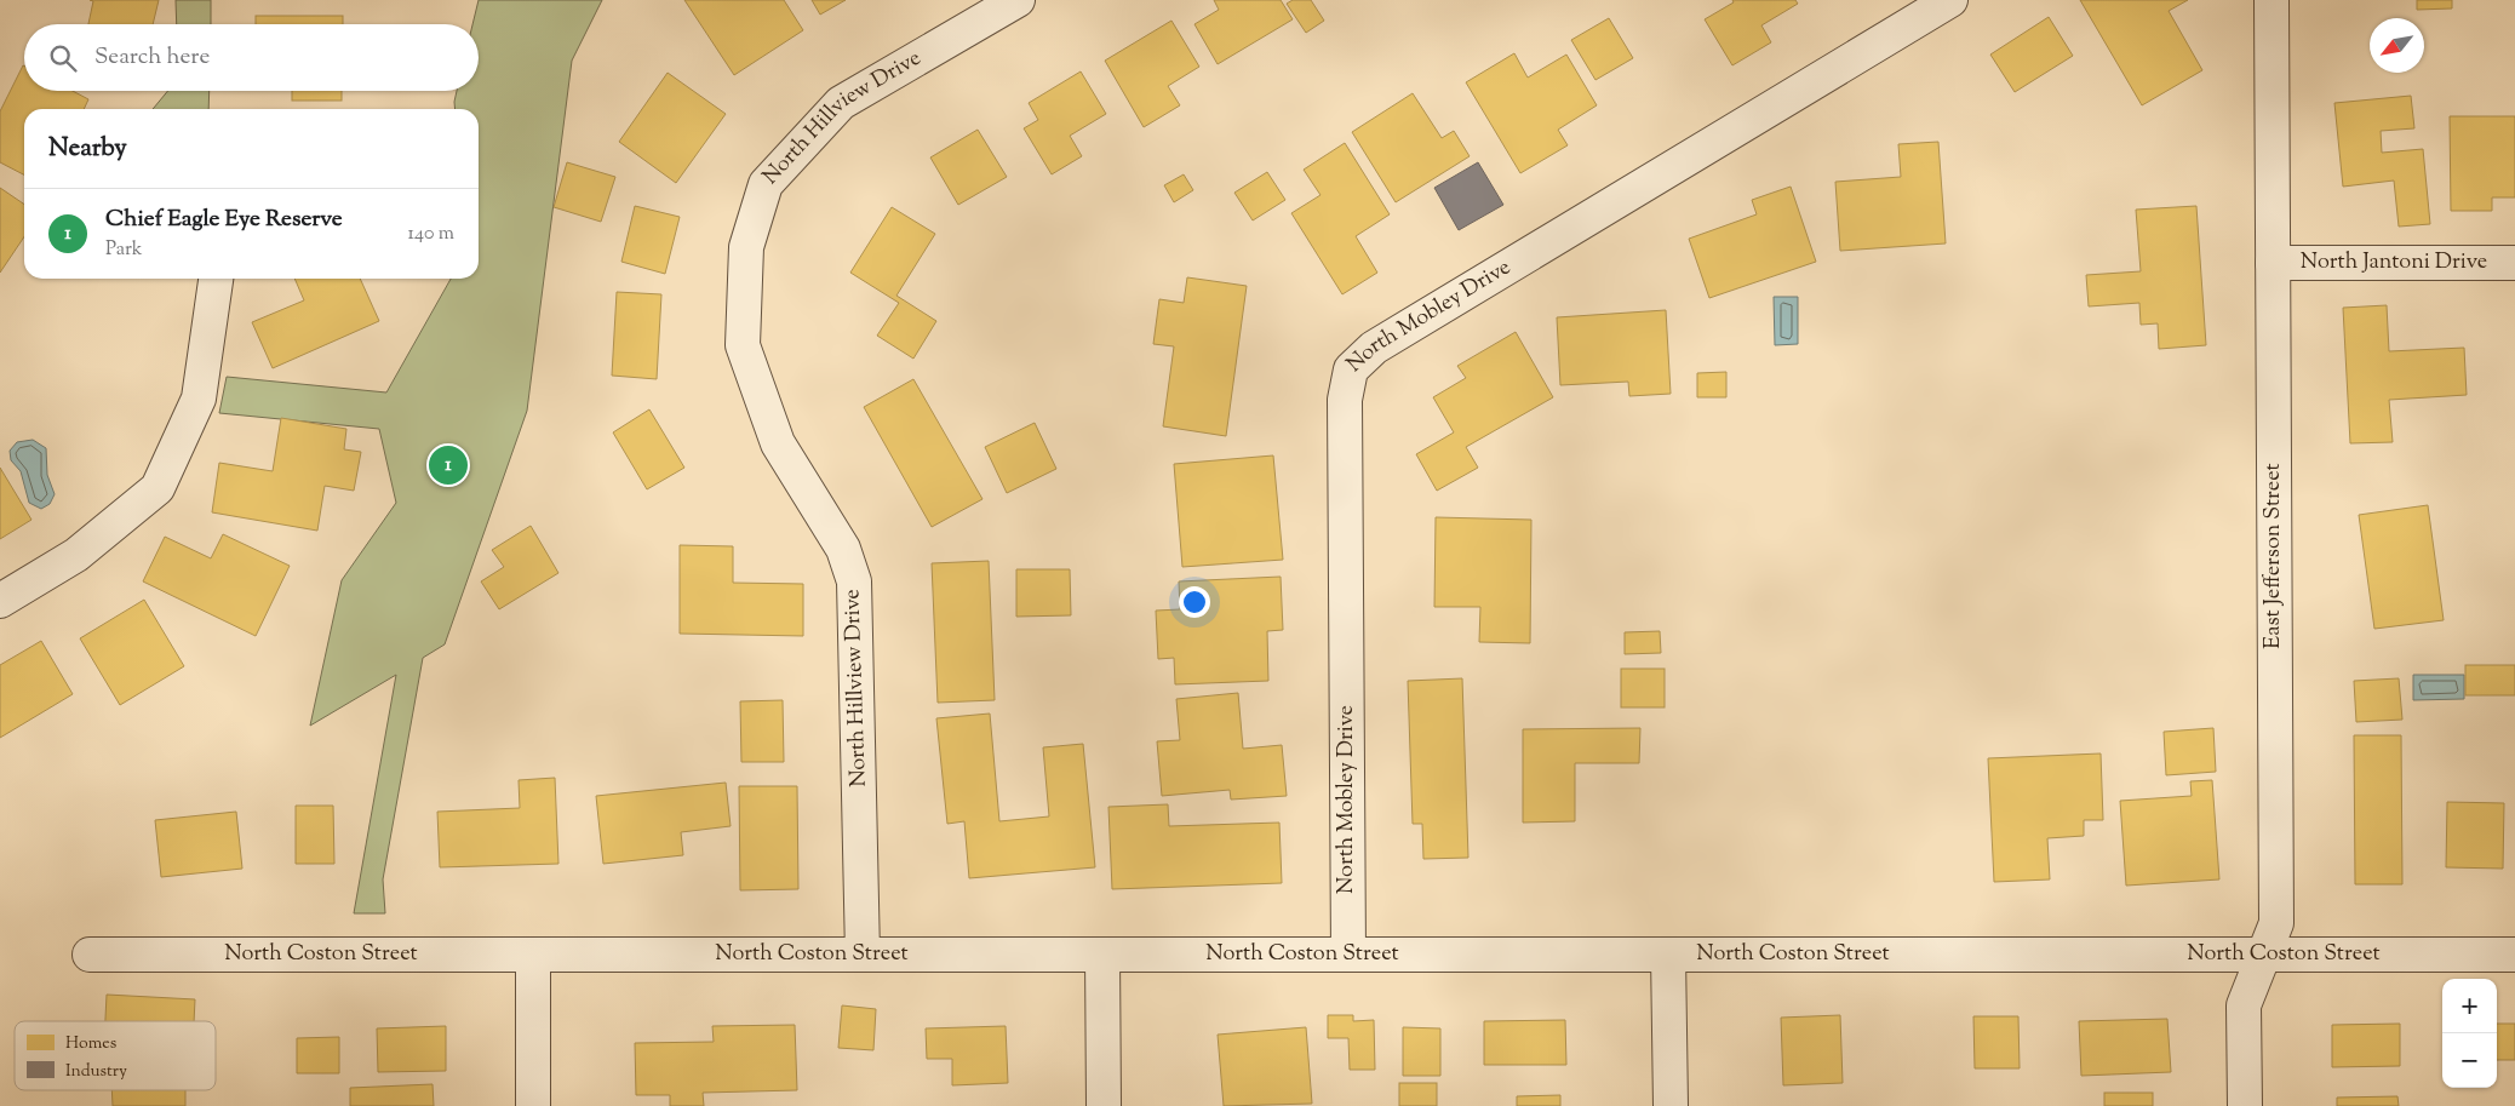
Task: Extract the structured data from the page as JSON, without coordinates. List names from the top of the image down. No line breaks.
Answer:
{"streets":{"street":["North Hillview Drive","North Jantoni Drive","North Mobley Drive","East Jefferson Street","North Coston Street"]},"crossings":[["North Hillview Drive","North Coston Street"],["North Jantoni Drive","East Jefferson Street"],["North Mobley Drive","North Coston Street"],["East Jefferson Street","North Coston Street"]],"legend":["Homes","Industry"],"north":"bottom left","page":{"search":"Search here","heading":"Nearby","list":[{"mark":"1","name":"Chief Eagle Eye Reserve","note":"Park","value":"140 m"}],"pins":"1","map_buttons":["+","−"]}}
